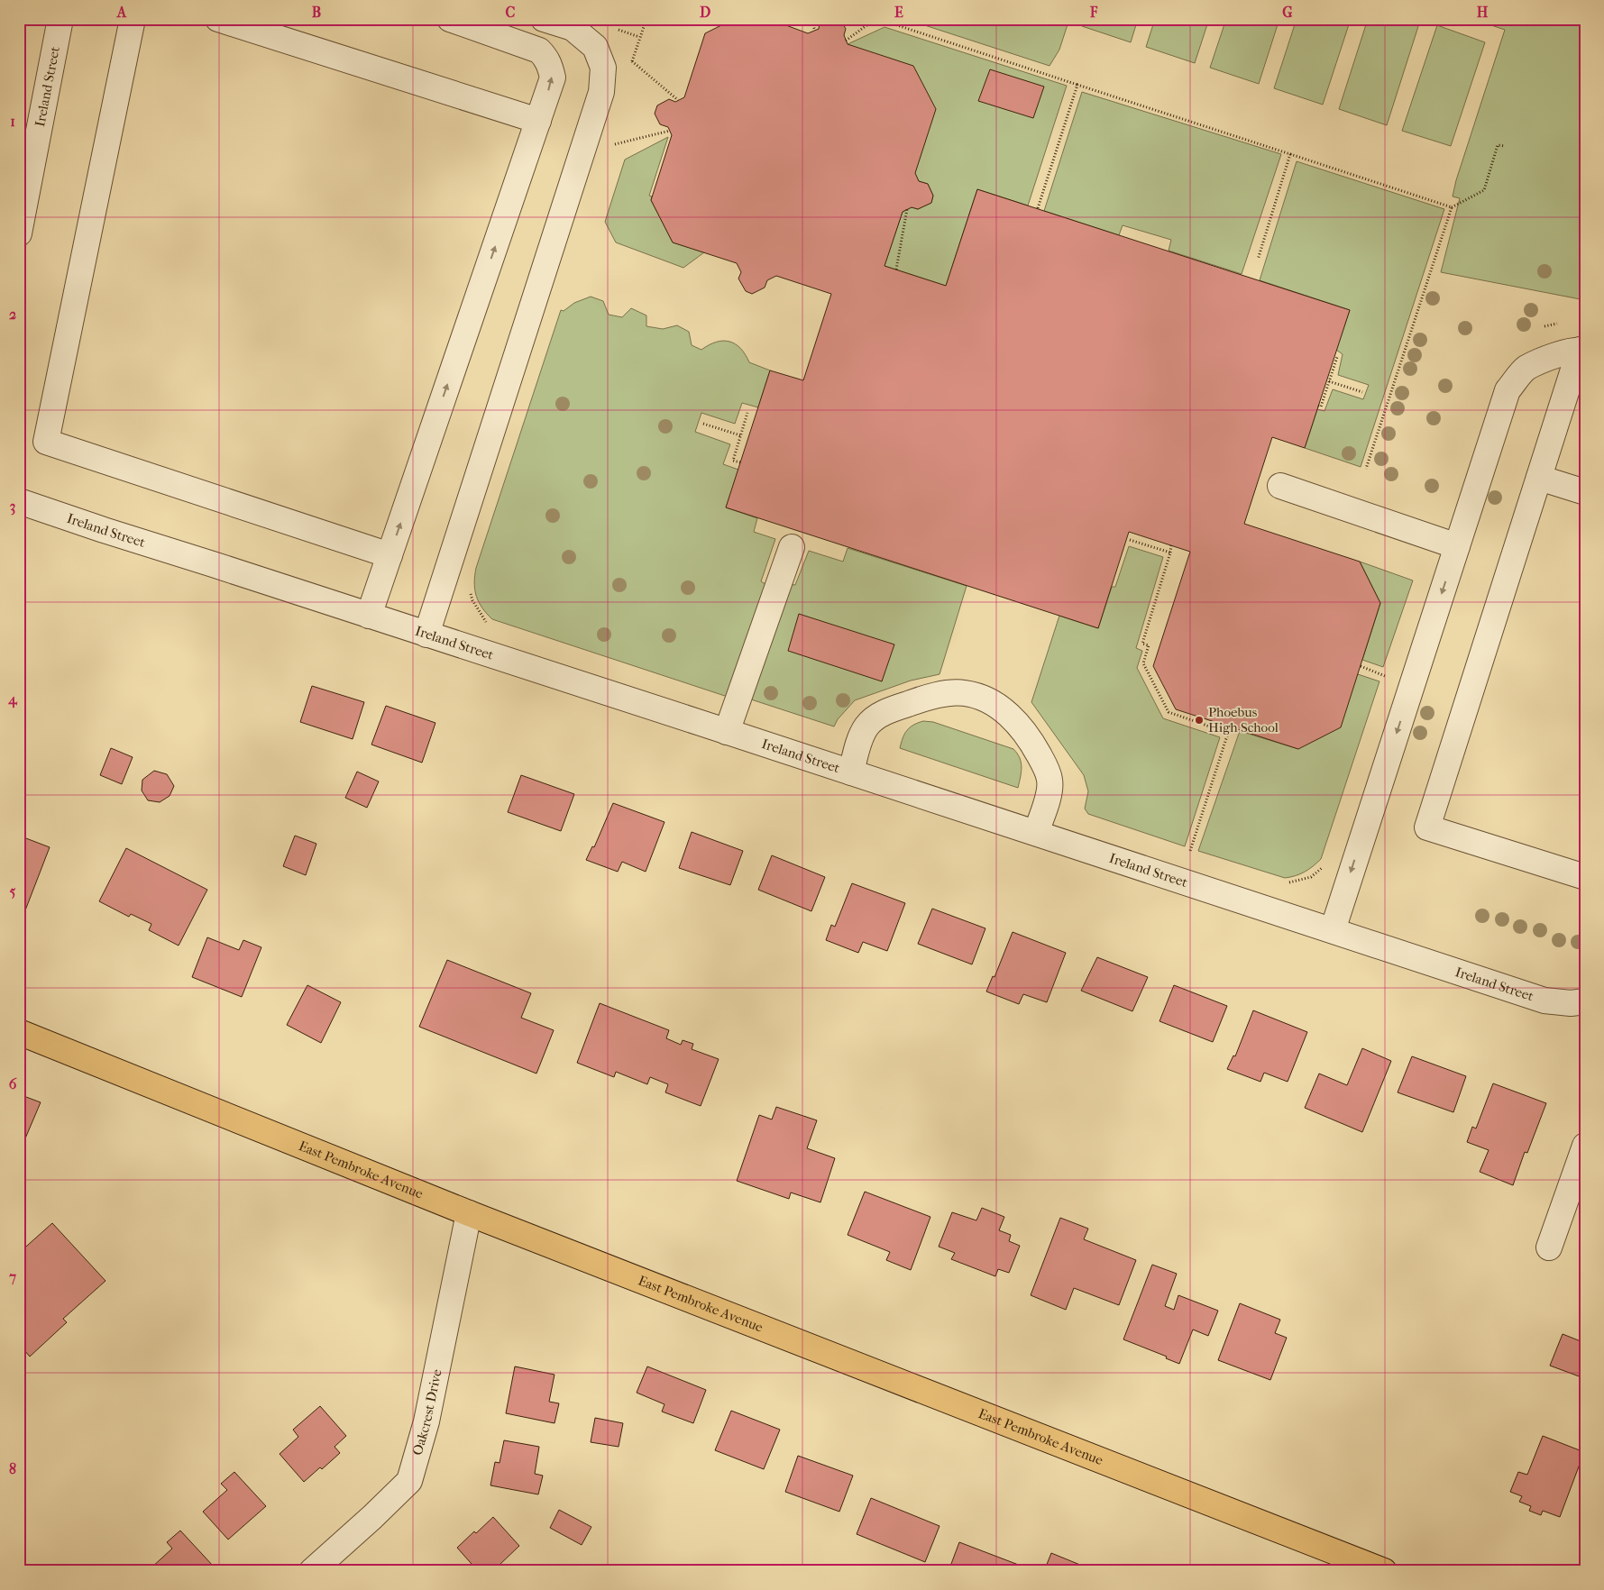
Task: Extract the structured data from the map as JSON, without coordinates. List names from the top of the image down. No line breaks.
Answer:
{"streets":{"main road":["East Pembroke Avenue"],"street":["Ireland Street","Oakcrest Drive"]},"crossings":[["East Pembroke Avenue","Oakcrest Drive"]],"places":["Phoebus High School"],"grid":{"columns":["A","B","C","D","E","F","G","H"],"rows":["1","2","3","4","5","6","7","8"]}}
